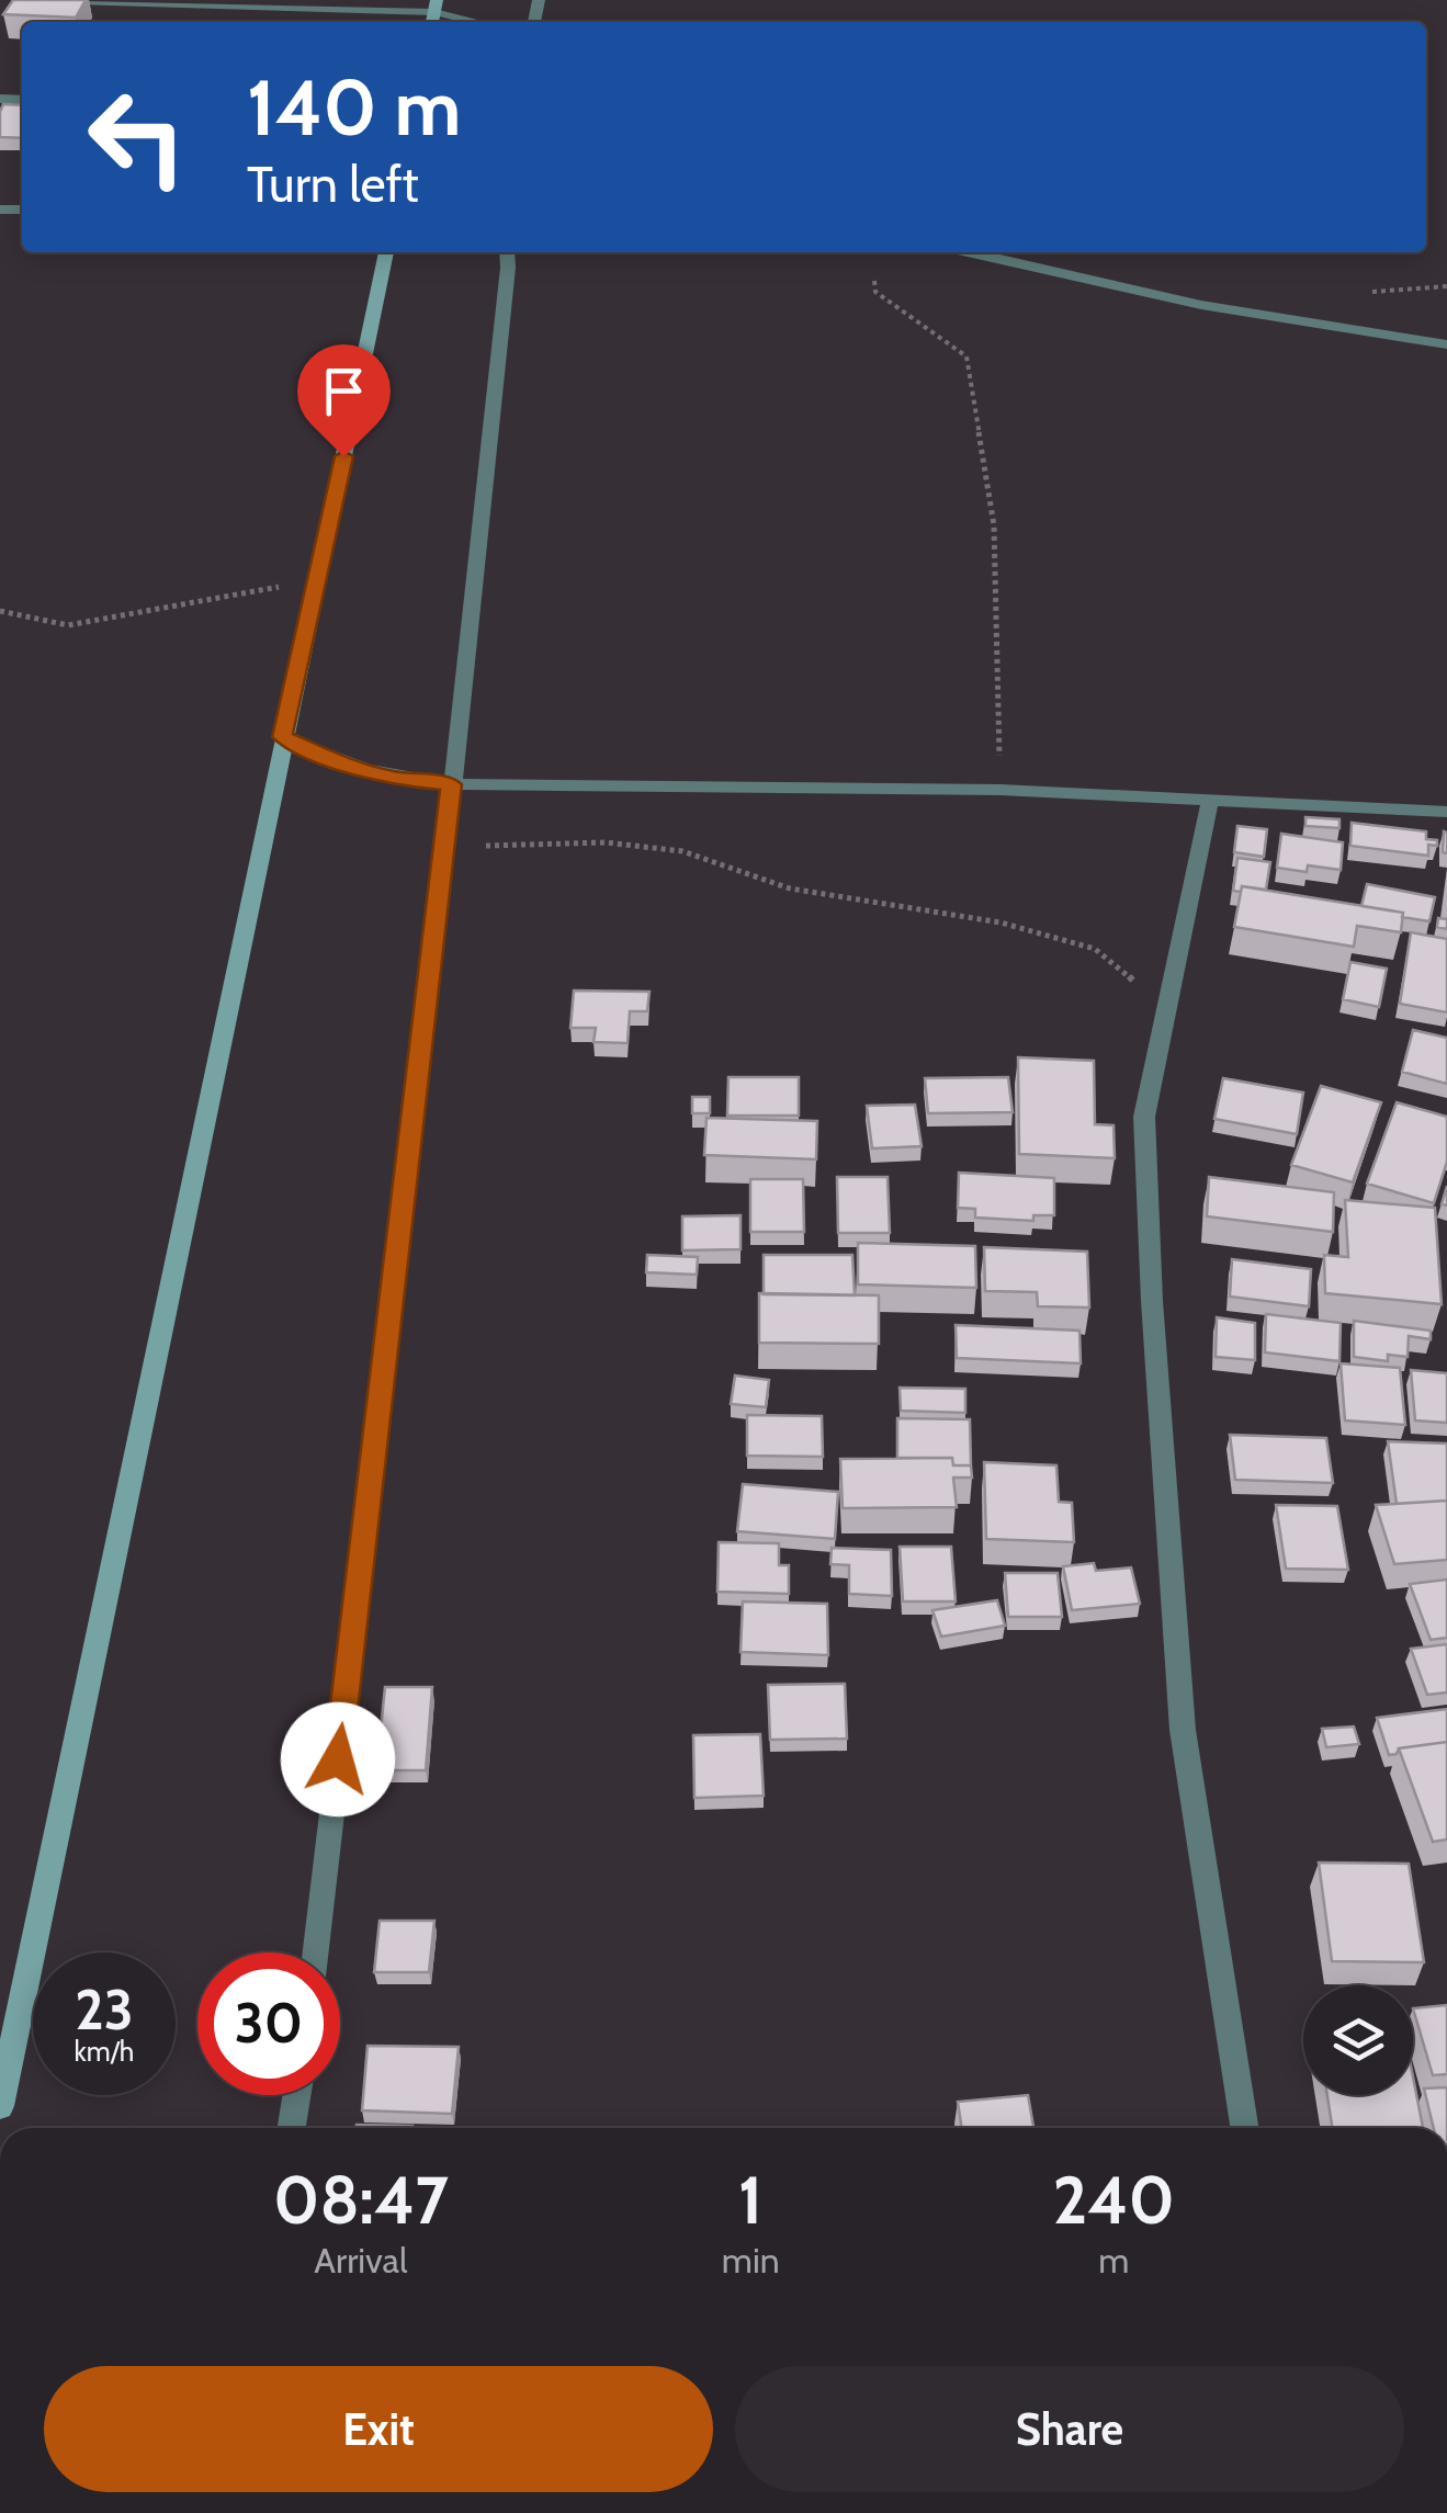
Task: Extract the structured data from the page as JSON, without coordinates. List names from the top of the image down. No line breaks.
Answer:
{"page":{"turn":["140 m","Turn left"],"speed":"23 km/h","limit":"30","eta":["08:47","Arrival","1","min","240","m"],"buttons":["Exit","Share"]}}
